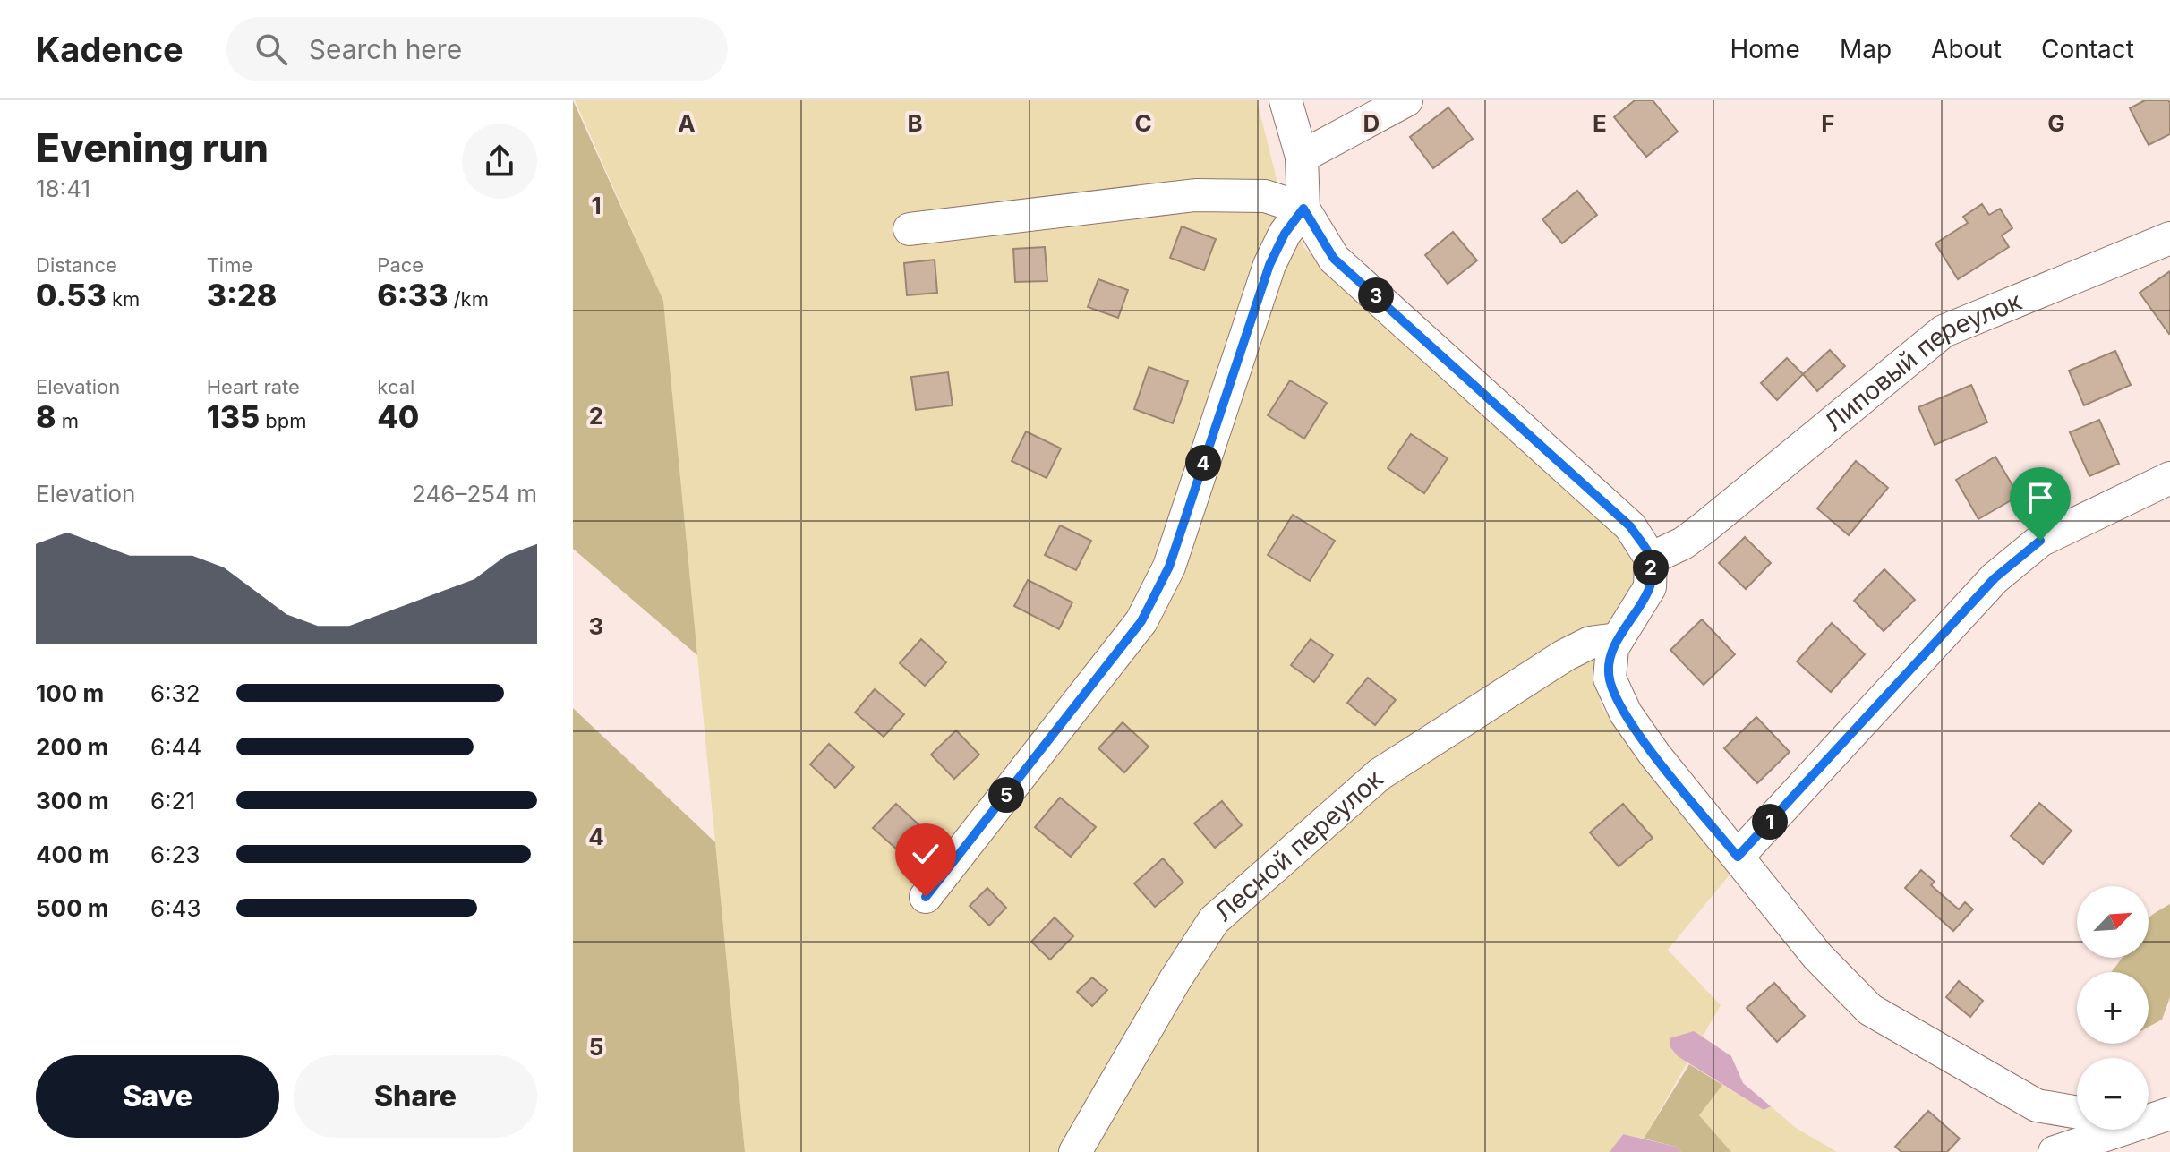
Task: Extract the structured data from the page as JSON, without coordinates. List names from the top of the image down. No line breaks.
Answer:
{"streets":{"street":["Липовый переулок","Лесной переулок"]},"north":"top right","page":{"header":"Kadence","search":"Search here","nav":["Home","Map","About","Contact"],"heading":["Evening run","18:41"],"stats":[["Distance","0.53 km"],["Time","3:28"],["Pace","6:33 /km"],["Elevation","8 m"],["Heart rate","135 bpm"],["kcal","40"]],"pins":["3","4","2","5","1"],"chart":["Elevation","246–254 m"],"list":[{"name":"100 m","note":"6:32"},{"name":"200 m","note":"6:44"},{"name":"300 m","note":"6:21"},{"name":"400 m","note":"6:23"},{"name":"500 m","note":"6:43"}],"map_buttons":["+","−"],"buttons":["Save","Share"]},"grid":{"columns":["A","B","C","D","E","F","G"],"rows":["1","2","3","4","5"]}}
